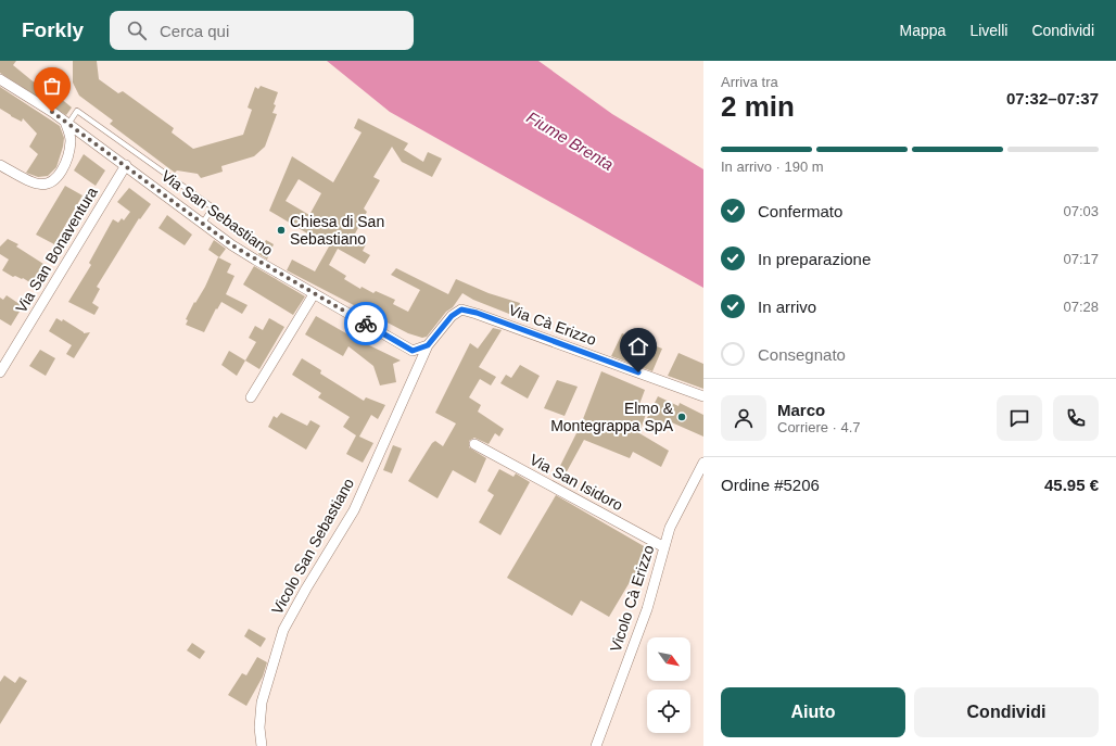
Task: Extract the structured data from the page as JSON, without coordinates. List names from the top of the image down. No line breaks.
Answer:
{"streets":{"street":["Via San Sebastiano","Via San Bonaventura","Via Cà Erizzo","Via San Isidoro","Vicolo San Sebastiano","Vicolo Cà Erizzo"]},"crossings":[["Via San Sebastiano","Via San Bonaventura"],["Via San Sebastiano","Via Cà Erizzo"],["Via San Sebastiano","Vicolo San Sebastiano"],["Via Cà Erizzo","Vicolo San Sebastiano"],["Via San Isidoro","Vicolo Cà Erizzo"]],"water":["Fiume Brenta"],"places":["Chiesa di San Sebastiano","Elmo & Montegrappa SpA"],"north":"bottom right","page":{"header":"Forkly","search":"Cerca qui","nav":["Mappa","Livelli","Condividi"],"heading":["2 min","Arriva tra","07:32–07:37"],"panel":["Marco","Corriere · 4.7","Ordine #5206","45.95 €"],"bar":"In arrivo · 190 m","list":[["Confermato","07:03"],["In preparazione","07:17"],["In arrivo","07:28"],"Consegnato"],"buttons":["Aiuto","Condividi"]}}
